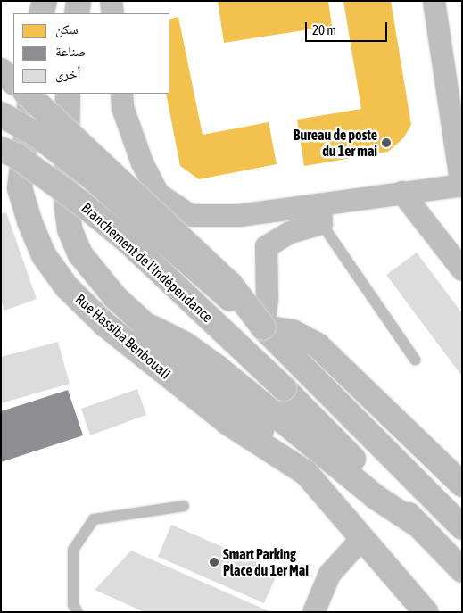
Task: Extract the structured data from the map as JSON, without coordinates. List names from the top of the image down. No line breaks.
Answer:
{"streets":{"main road":["Branchement de l'Indépendance","Rue Hassiba Benbouali"]},"places":["Bureau de poste du 1er mai","Smart Parking Place du 1er Mai"],"legend":["سكن","صناعة","أخرى"],"scale_bar":"20 m"}
